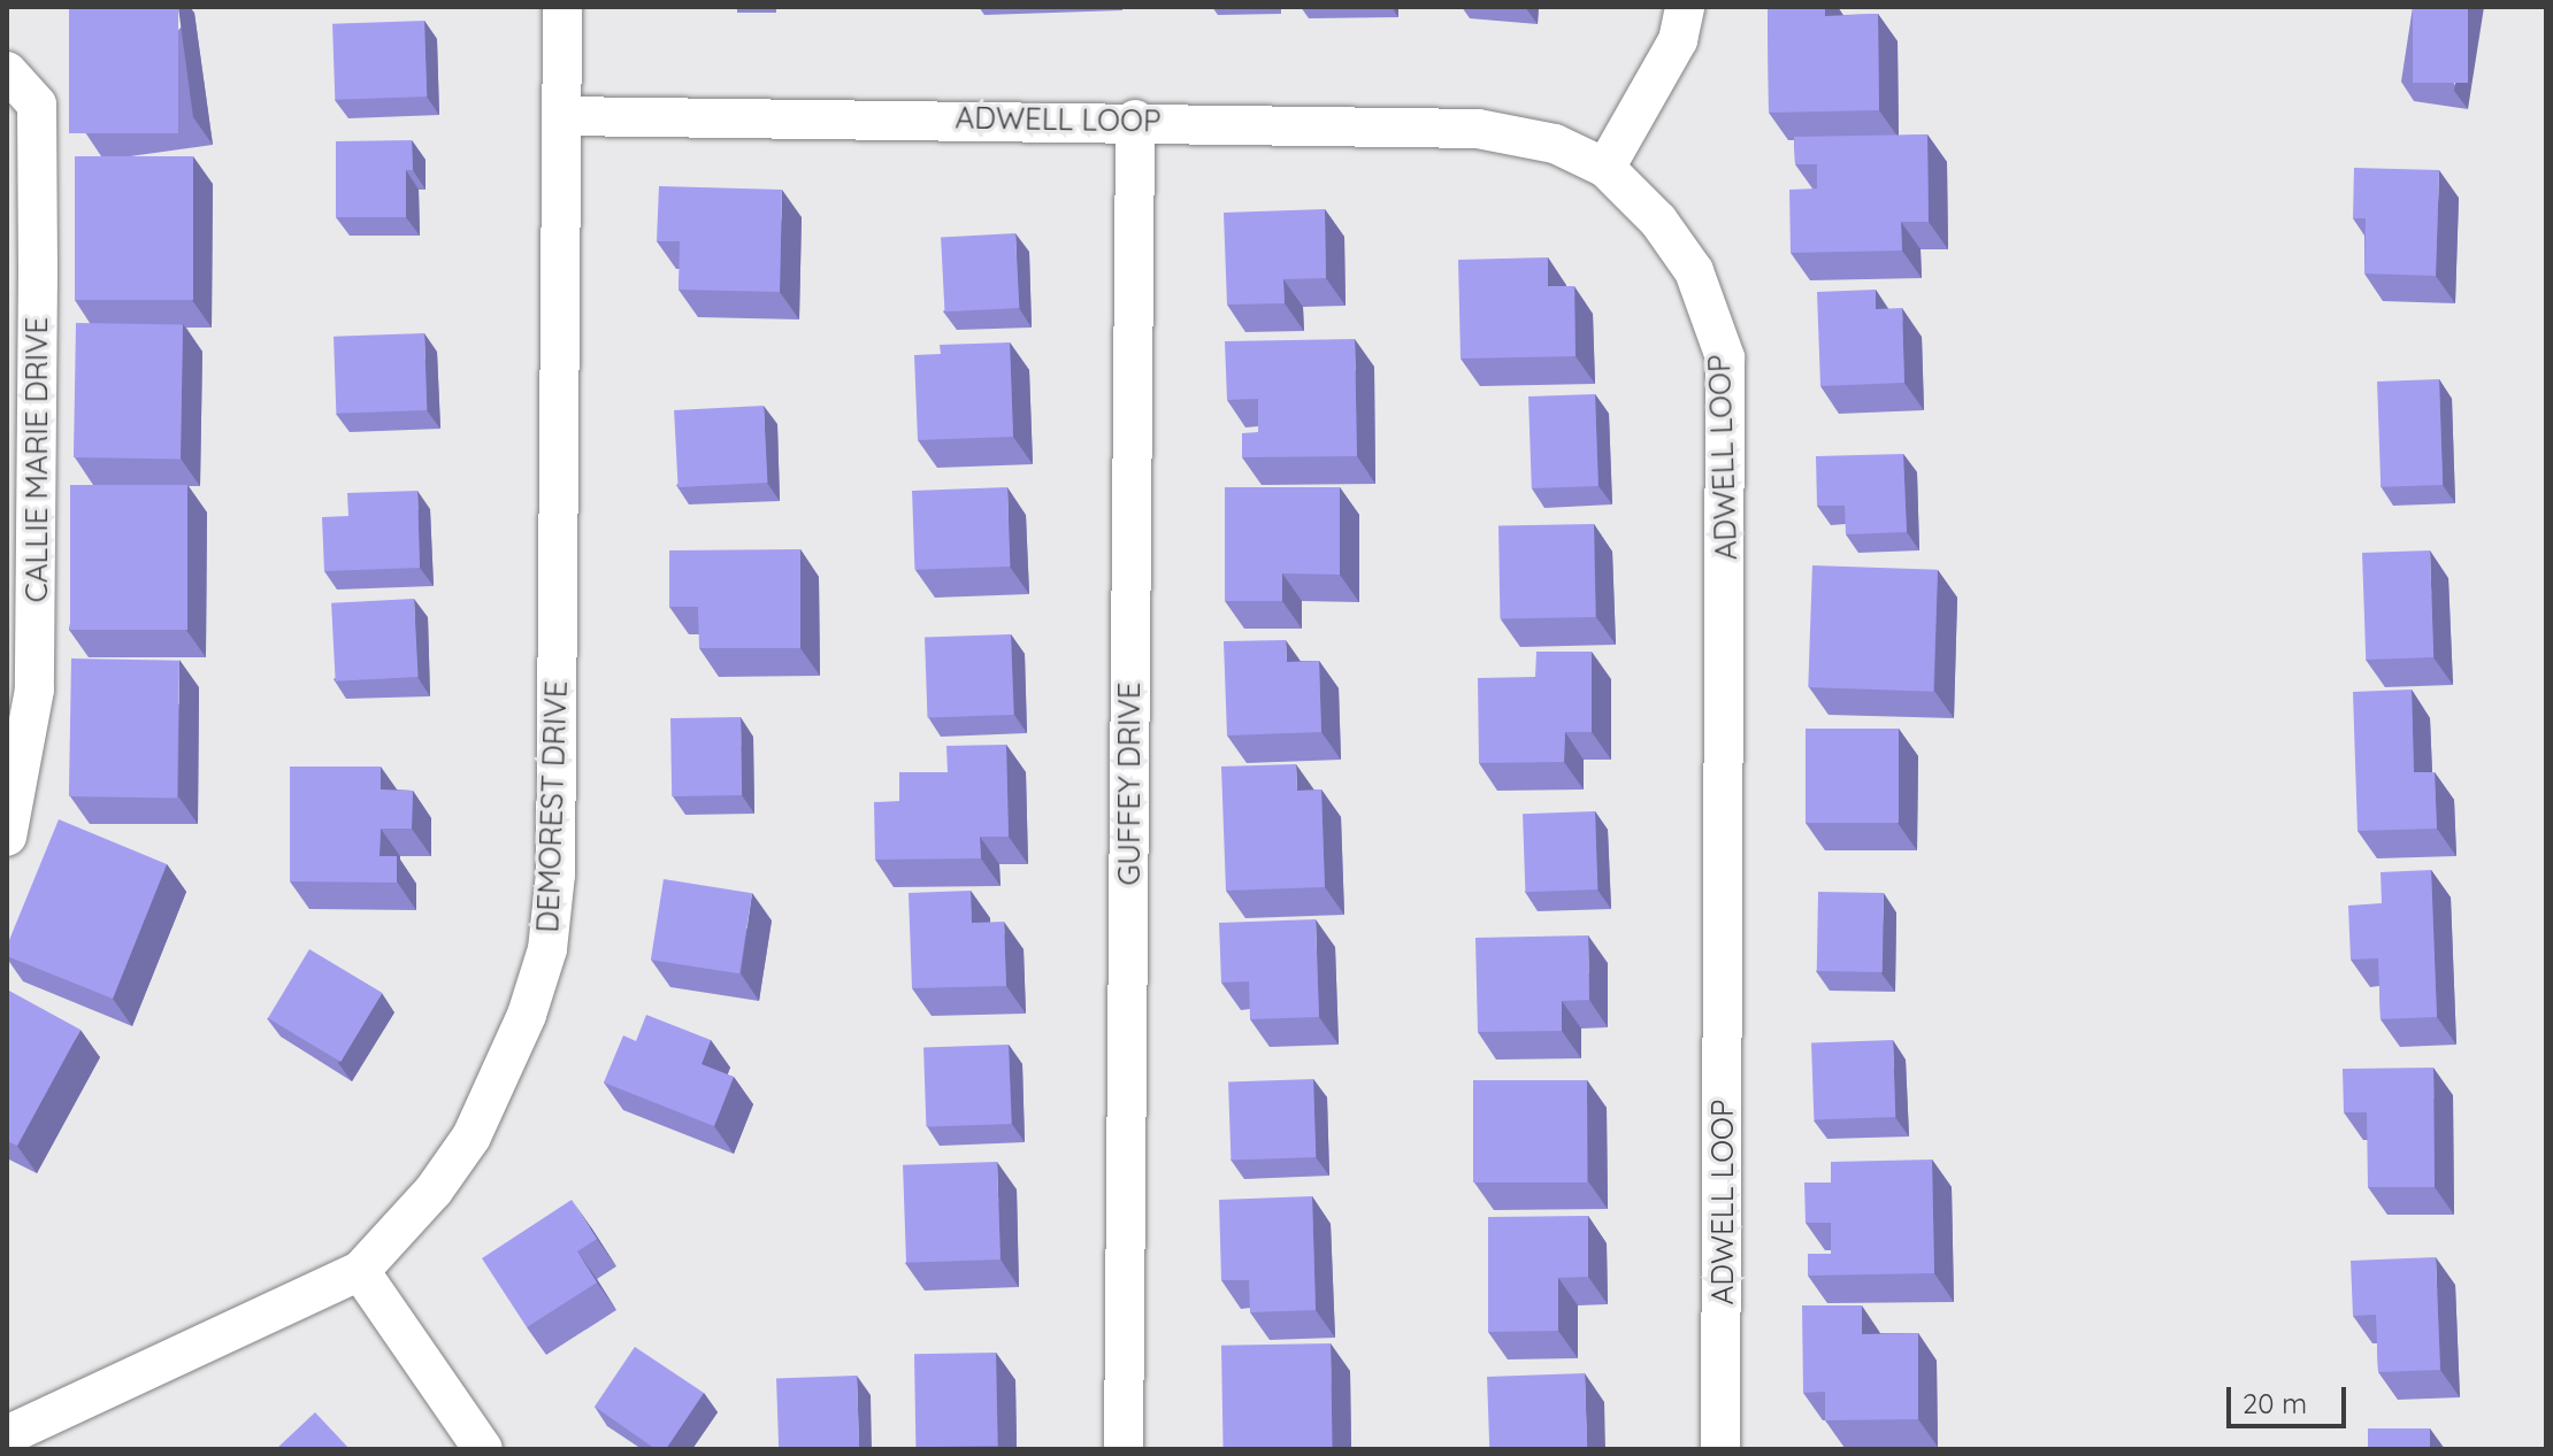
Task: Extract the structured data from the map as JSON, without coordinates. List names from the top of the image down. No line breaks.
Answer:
{"streets":{"street":["ADWELL LOOP","CALLIE MARIE DRIVE","GUFFEY DRIVE","DEMOREST DRIVE"]},"crossings":[["ADWELL LOOP","GUFFEY DRIVE"],["ADWELL LOOP","DEMOREST DRIVE"]],"scale_bar":"20 m"}
